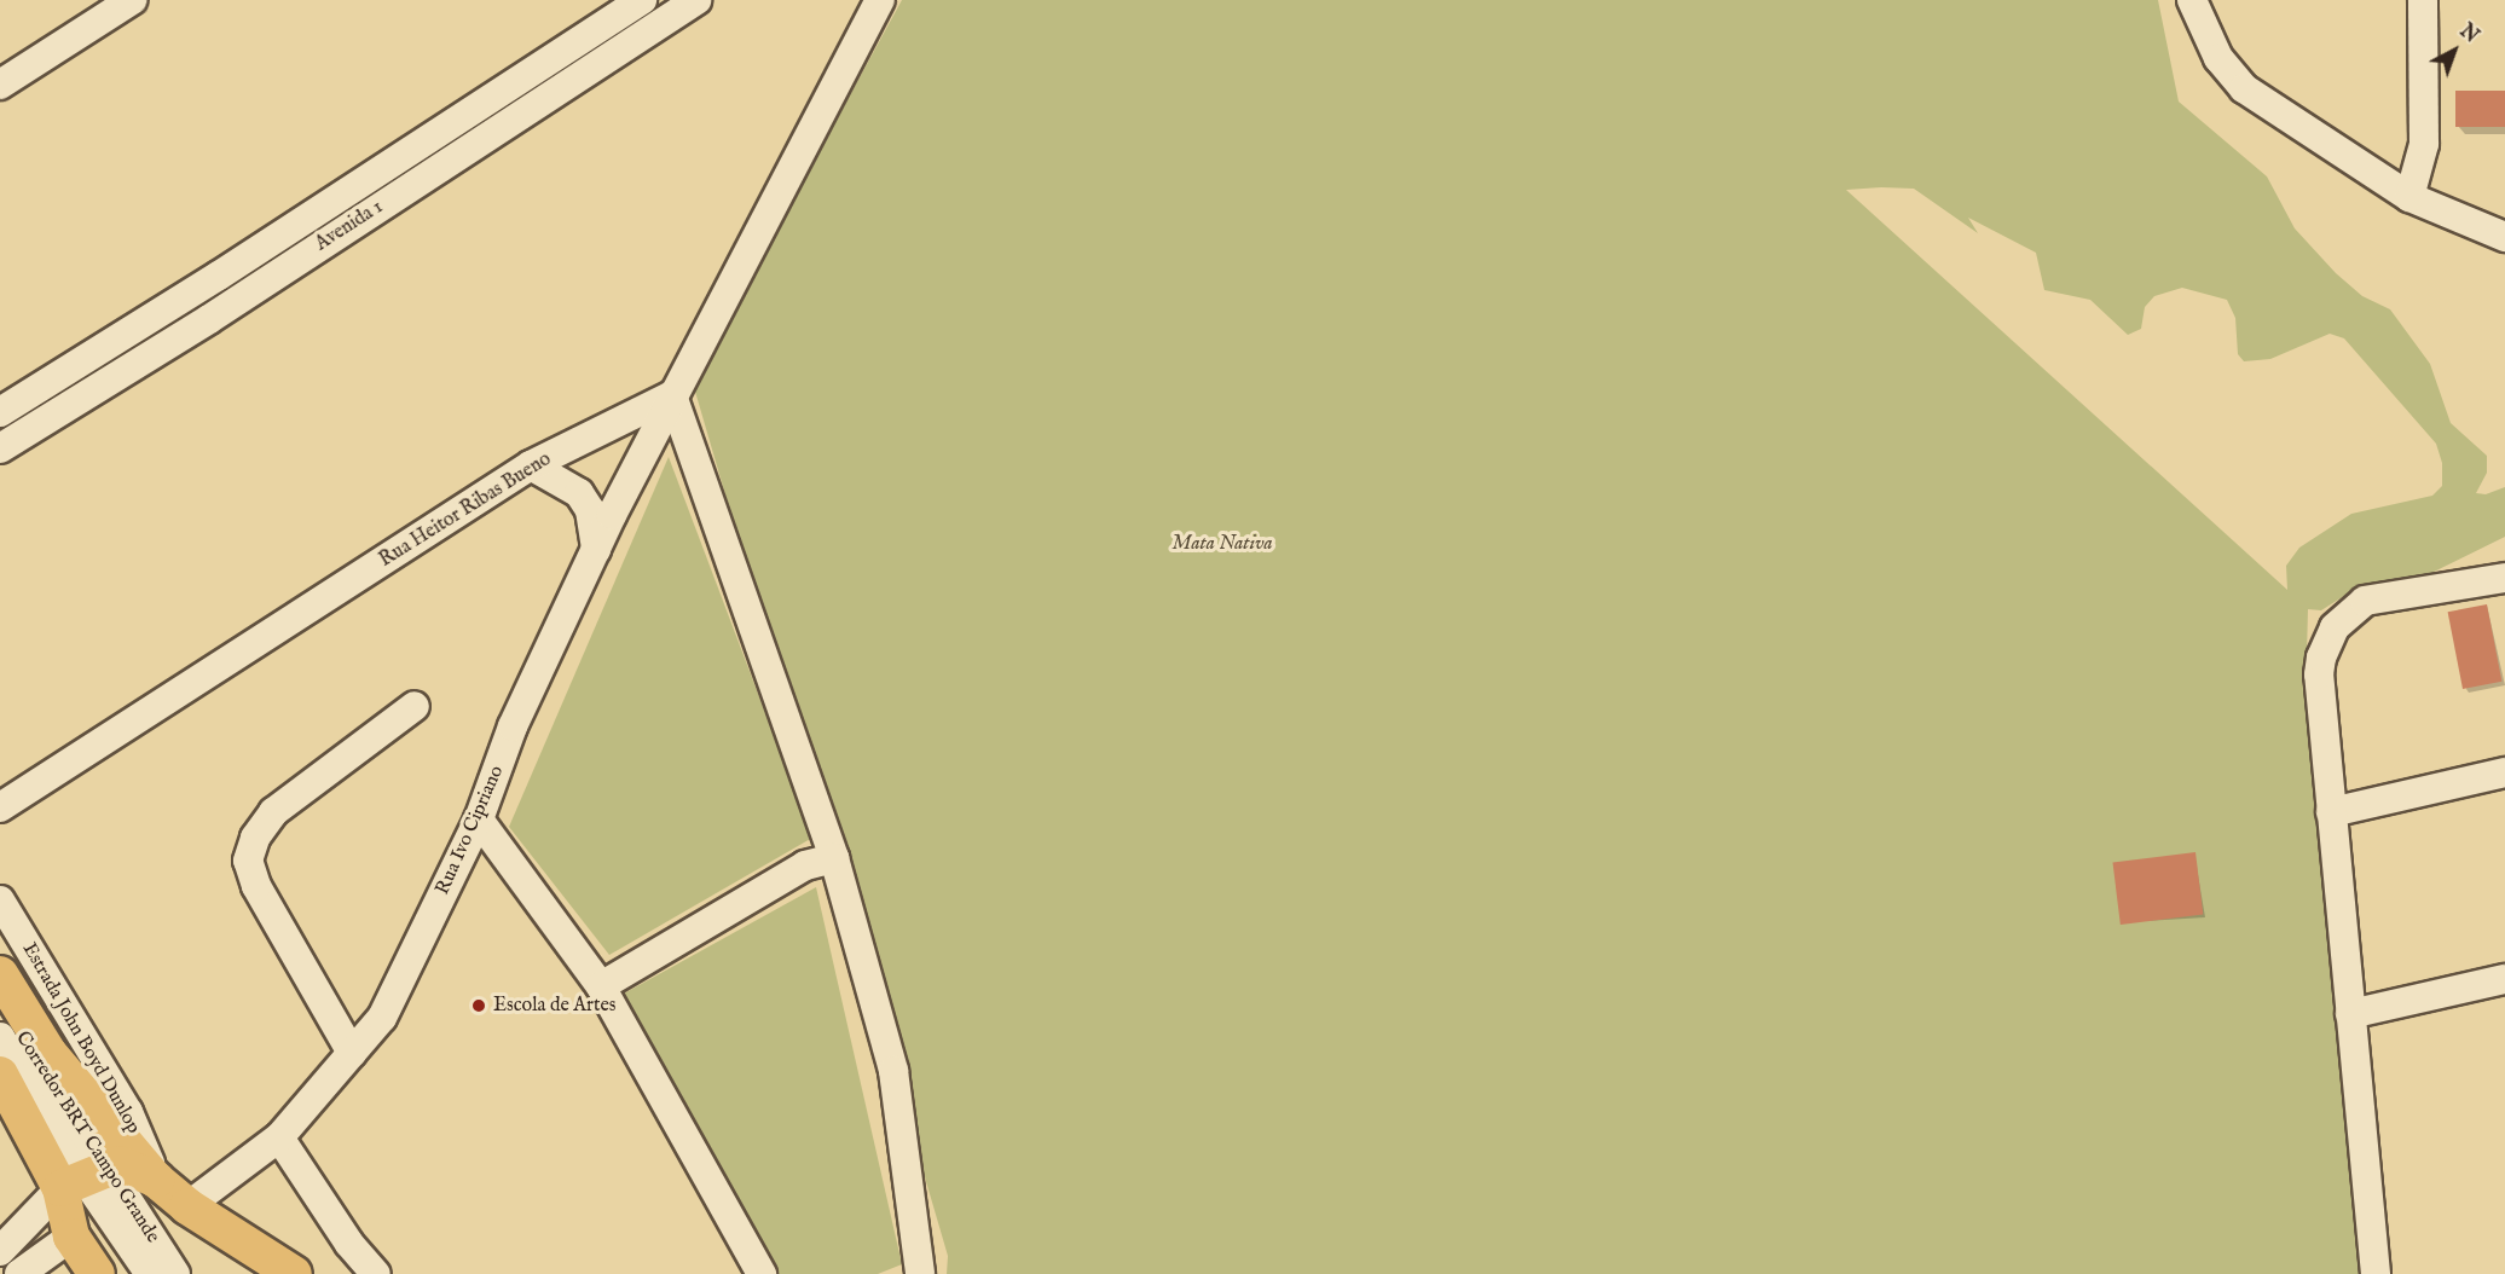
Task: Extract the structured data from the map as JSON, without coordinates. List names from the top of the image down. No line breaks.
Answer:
{"streets":{"street":["Avenida 1","Rua Heitor Ribas Bueno","Rua Ivo Cipriano","Estrada John Boyd Dunlop","Corredor BRT Campo Grande"]},"crossings":[["Rua Heitor Ribas Bueno","Rua Ivo Cipriano"]],"parks":["Mata Nativa"],"places":["Escola de Artes"],"north":"top right"}
